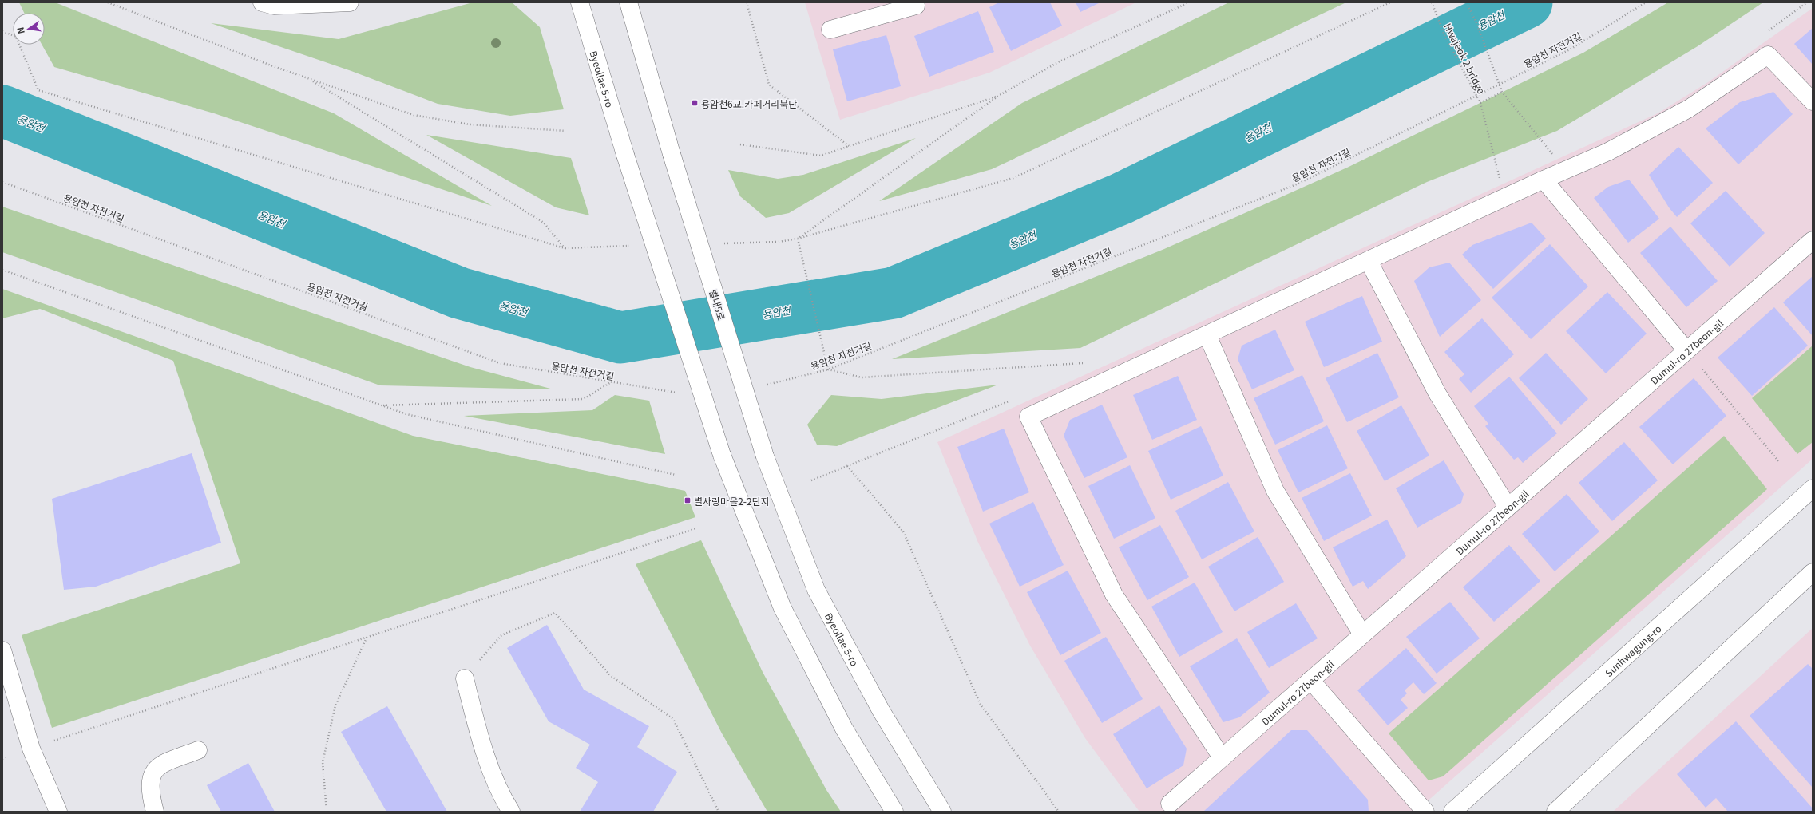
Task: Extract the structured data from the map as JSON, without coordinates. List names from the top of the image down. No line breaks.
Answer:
{"streets":{"street":["Byeollae 5-ro","별내5로","Dumul-ro 27beon-gil","Sunhwagung-ro"],"path":["용암천 자전거길","Hwajeok 2 bridge"]},"crossings":[["Byeollae 5-ro","별내5로"]],"water":["용암천"],"places":{"transit":["용암천6교.카페거리북단","별사랑마을2-2단지"]},"north":"left"}
